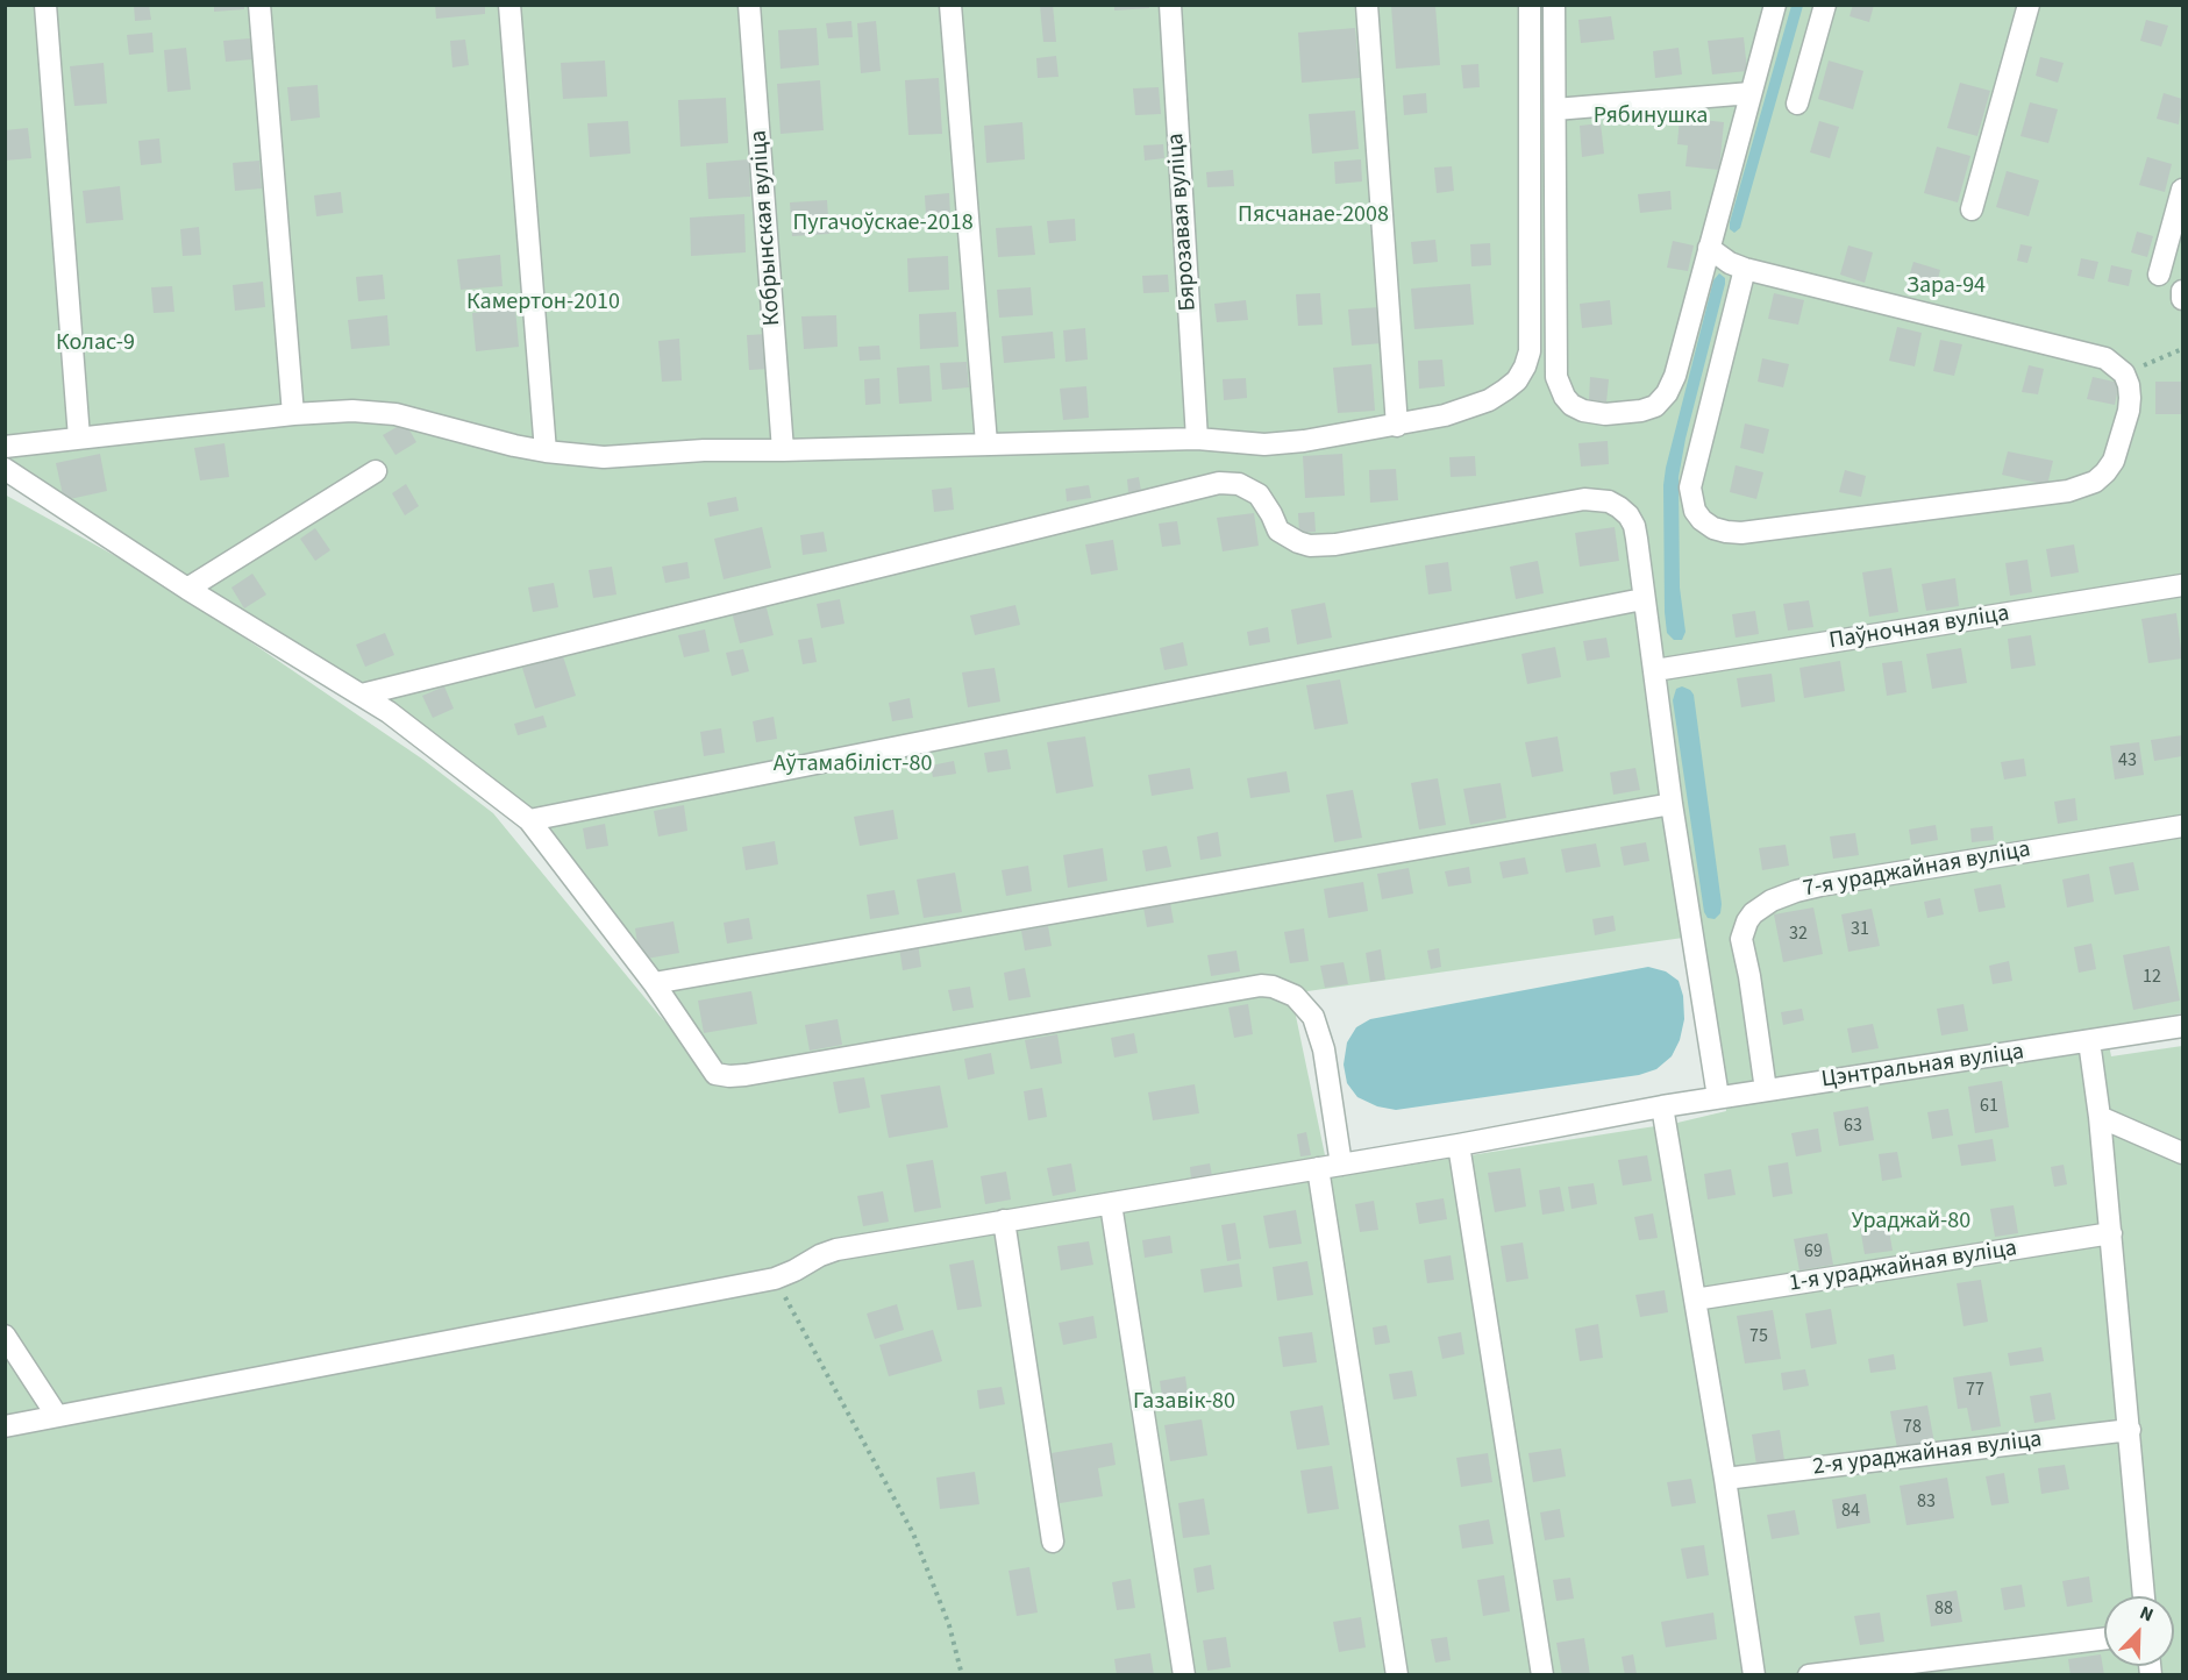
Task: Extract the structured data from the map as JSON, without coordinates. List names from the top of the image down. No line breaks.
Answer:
{"streets":{"lane":["Бярозавая вуліца","Кобрынская вуліца","Паўночная вуліца","7-я ураджайная вуліца","Цэнтральная вуліца","1-я ураджайная вуліца","2-я ураджайная вуліца"]},"crossings":[["7-я ураджайная вуліца","Цэнтральная вуліца"]],"parks":["Рябинушка","Пясчанае-2008","Пугачоўскае-2018","Зара-94","Камертон-2010","Колас-9","Аўтамабіліст-80","Ураджай-80","Газавік-80"],"house_numbers":["43","31","32","12","61","63","69","75","77","78","83","84","88"],"north":"top right"}
